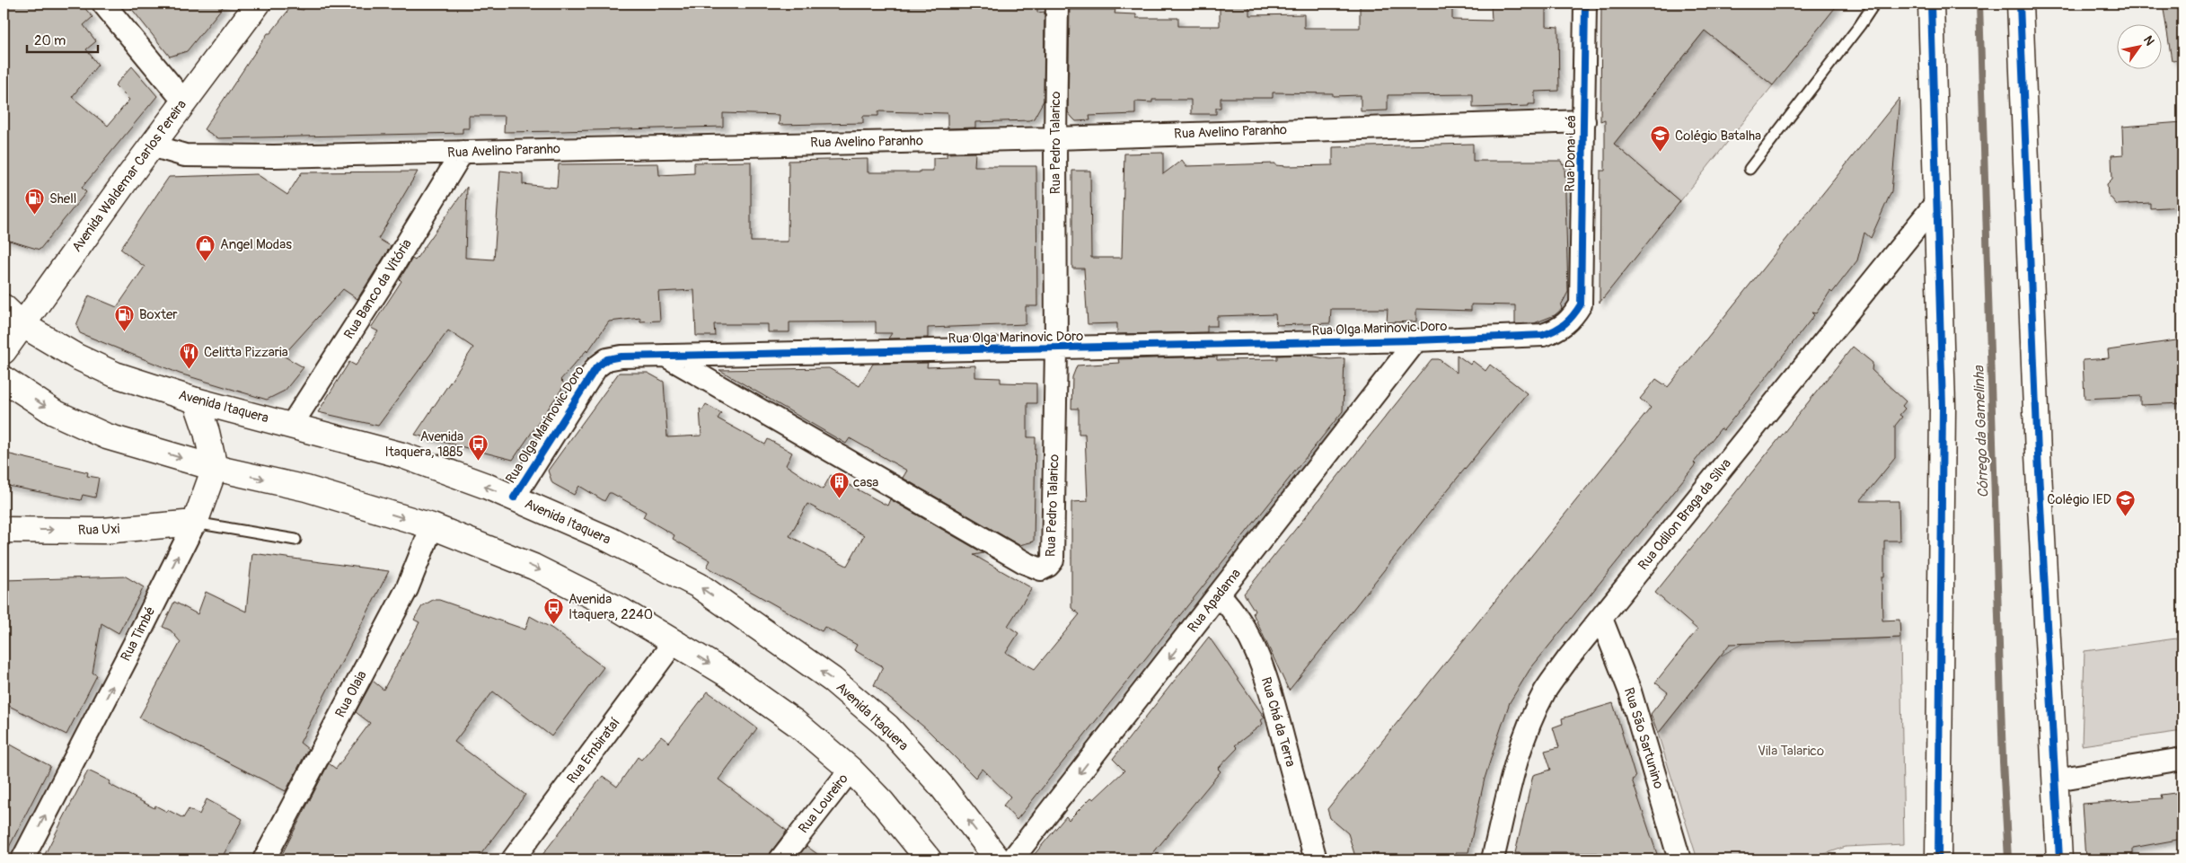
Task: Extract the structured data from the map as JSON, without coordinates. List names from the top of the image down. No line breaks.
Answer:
{"streets":{"main road":["Avenida Waldemar Carlos Pereira","Avenida Itaquera","Rua Uxi","Rua Timbé"],"street":["Rua Avelino Paranho","Rua Pedro Talarico","Rua Dona Leá","Rua Banco da Vitória","Rua Olga Marinovic Doro","Rua Odilon Braga da Silva","Rua Apadama","Rua Olaia","Rua Chá da Terra","Rua São Sartunino","Rua Embirataí","Rua Loureiro"]},"crossings":[["Rua Avelino Paranho","Rua Pedro Talarico"],["Rua Avelino Paranho","Rua Dona Leá"],["Rua Avelino Paranho","Avenida Waldemar Carlos Pereira"],["Rua Avelino Paranho","Rua Banco da Vitória"],["Rua Pedro Talarico","Rua Olga Marinovic Doro"],["Rua Dona Leá","Rua Olga Marinovic Doro"],["Avenida Waldemar Carlos Pereira","Avenida Itaquera"],["Rua Banco da Vitória","Avenida Itaquera"],["Rua Olga Marinovic Doro","Avenida Itaquera"],["Rua Olga Marinovic Doro","Rua Apadama"],["Rua Odilon Braga da Silva","Rua São Sartunino"],["Rua Uxi","Rua Timbé"],["Rua Apadama","Rua Chá da Terra"]],"one_way":["Rua Uxi","Rua Apadama","Rua Timbé"],"water":["Córrego da Gamelinha"],"parks":["Vila Talarico"],"places":{"school or university":["Colégio Batalha","Colégio IED"],"fuel station":["Shell","Boxter"],"shop":["Angel Modas"],"restaurant":["Celitta Pizzaria"],"bus stop":["Avenida Itaquera, 1885","Avenida Itaquera, 2240"],"building":["casa"]},"scale_bar":"20 m","north":"top right"}
